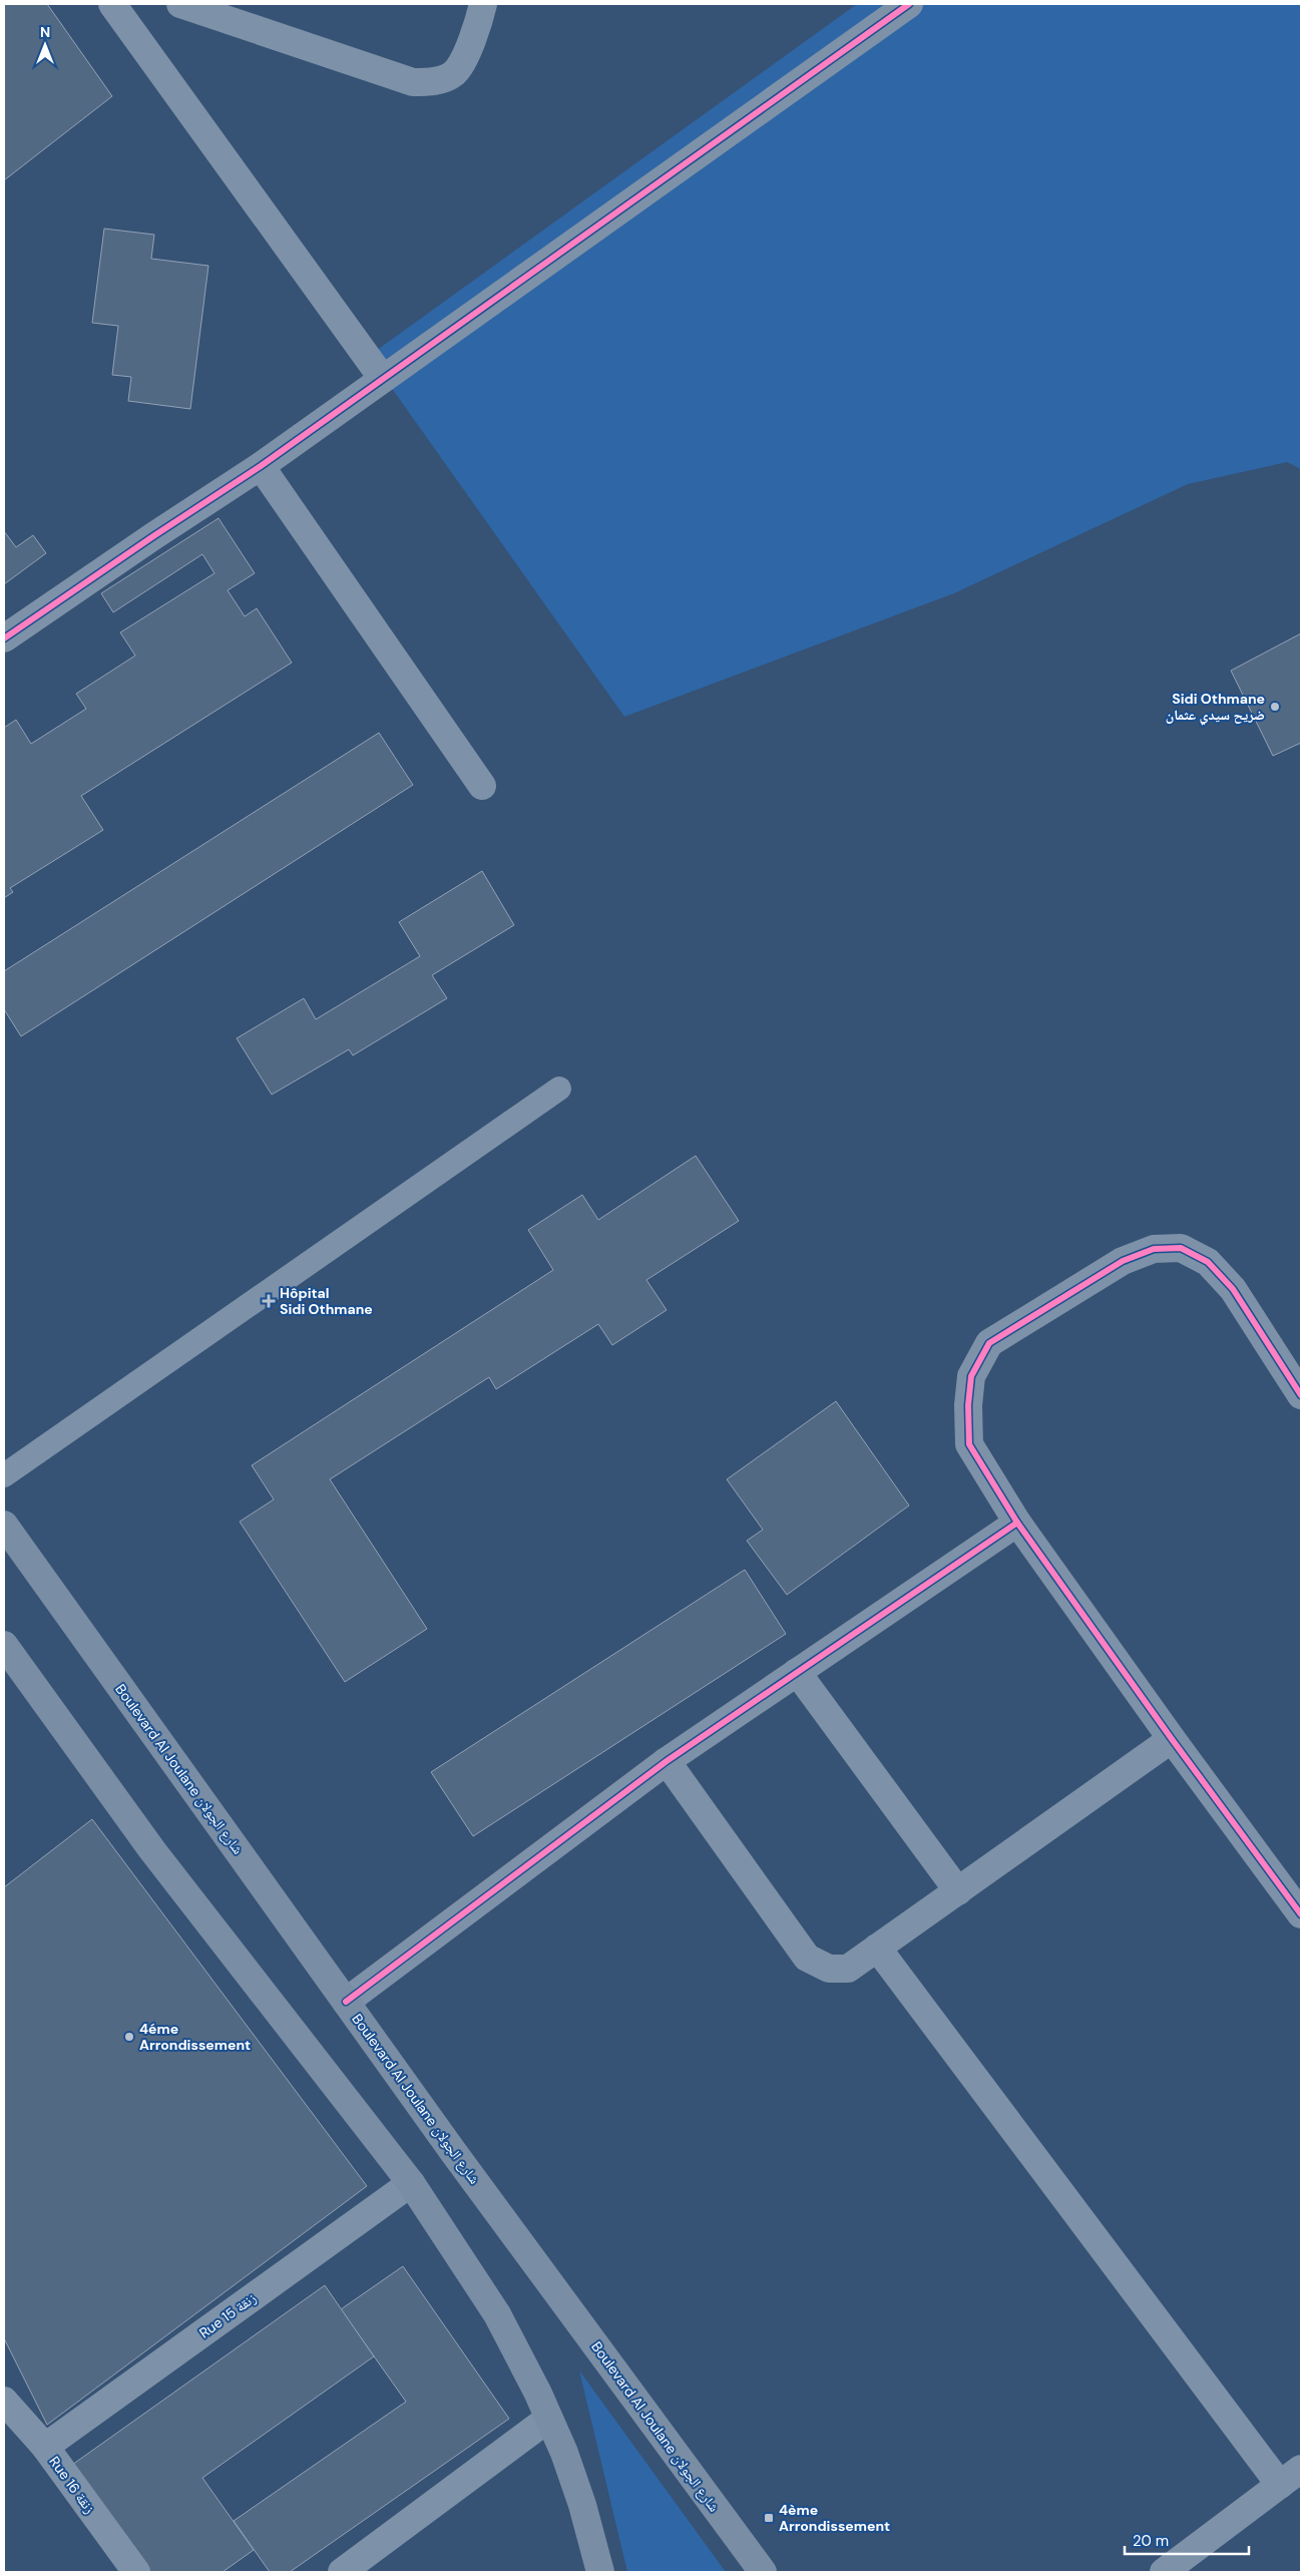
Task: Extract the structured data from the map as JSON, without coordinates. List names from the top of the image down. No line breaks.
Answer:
{"streets":{"main road":["Boulevard Al Joulane شارع الجولان"],"street":["Rue 15 زنقة","Rue 16 زنقة"]},"crossings":[["Rue 15 زنقة","Rue 16 زنقة"]],"places":{"other":["Sidi Othmane ضريح سيدي عثمان","4éme Arrondissement"],"health":["Hôpital Sidi Othmane"],"transit":["4ème Arrondissement"]},"scale_bar":"20 m","north":"top"}
